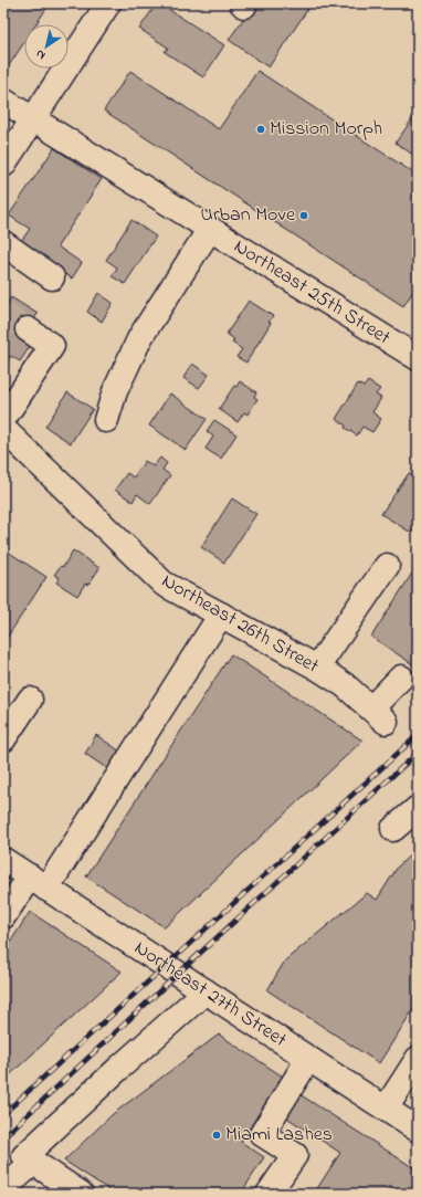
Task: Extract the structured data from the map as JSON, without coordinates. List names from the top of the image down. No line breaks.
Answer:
{"streets":{"street":["Northeast 25th Street","Northeast 26th Street","Northeast 27th Street"]},"places":["Mission Morph","Urban Move","Miami Lashes"],"north":"bottom left"}
